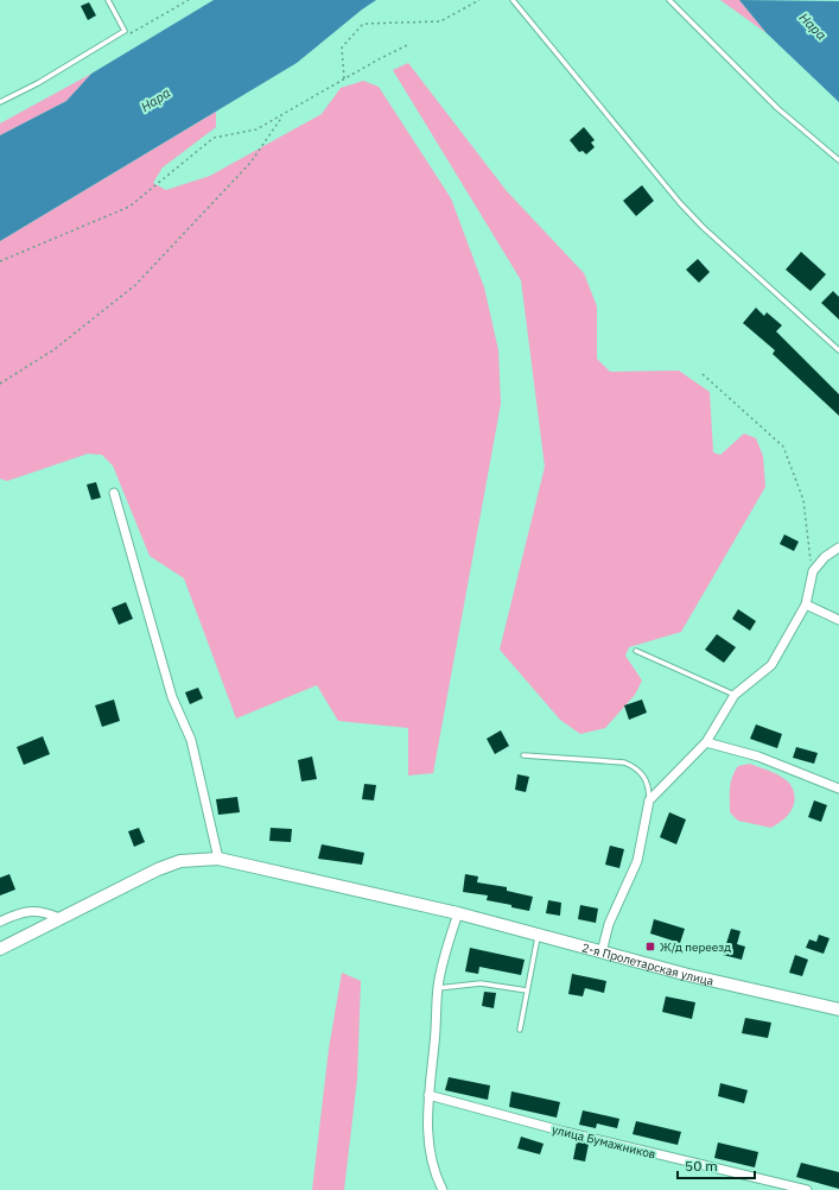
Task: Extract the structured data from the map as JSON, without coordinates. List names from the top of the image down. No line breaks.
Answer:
{"streets":{"main road":["2-я Пролетарская улица"],"street":["улица Бумажников"]},"water":["Нара"],"places":{"transit":["Ж/д переезд"]},"scale_bar":"50 m"}
